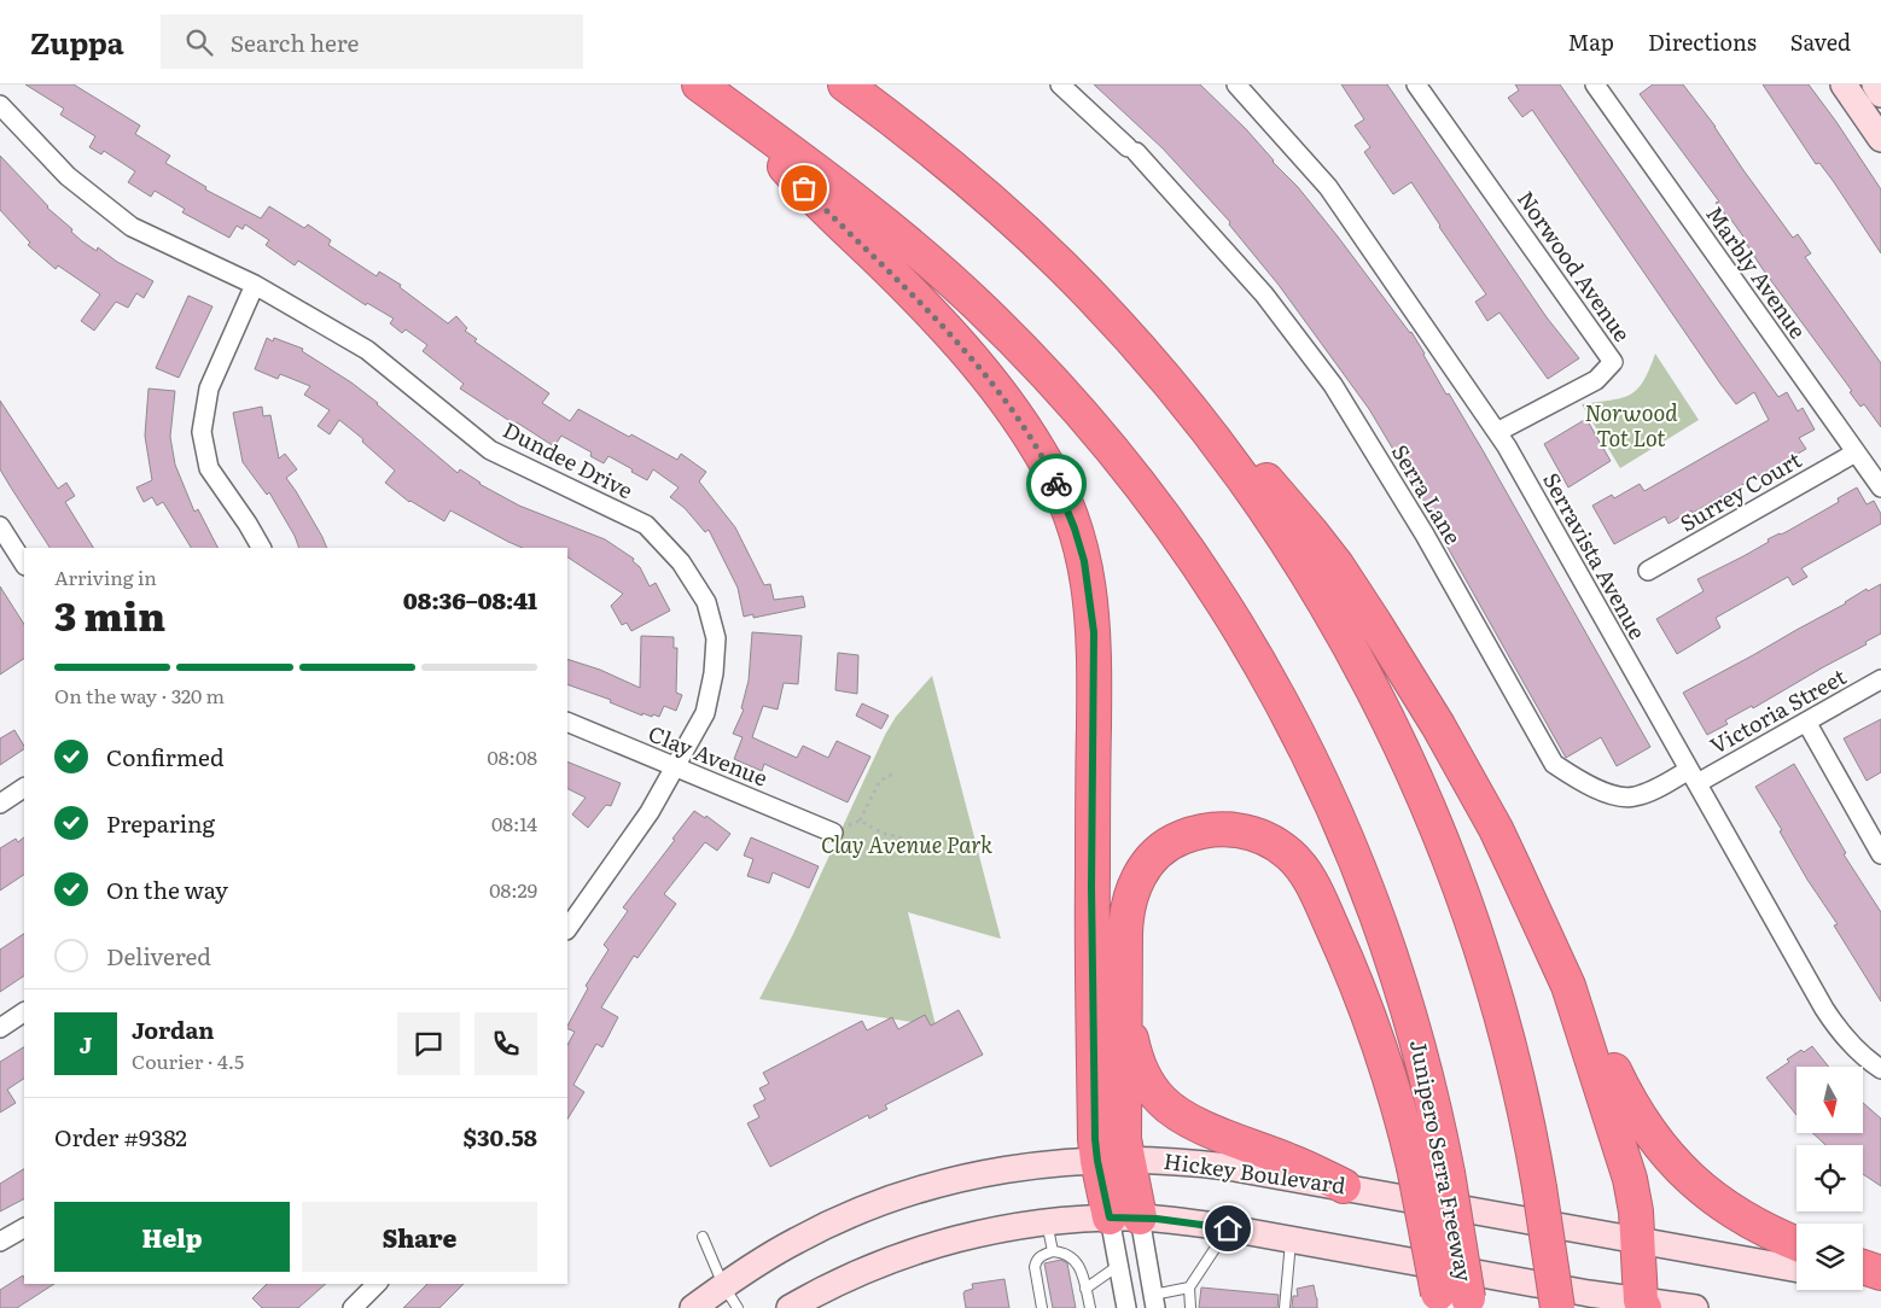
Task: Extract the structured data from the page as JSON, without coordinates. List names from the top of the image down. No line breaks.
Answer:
{"streets":{"highway":["Junipero Serra Freeway"],"main road":["Hickey Boulevard"],"street":["Norwood Avenue","Marbly Avenue","Dundee Drive","Surrey Court","Serra Lane","Serravista Avenue","Victoria Street","Clay Avenue"]},"crossings":[["Norwood Avenue","Serravista Avenue"],["Marbly Avenue","Surrey Court"],["Dundee Drive","Clay Avenue"],["Serra Lane","Serravista Avenue"],["Serra Lane","Victoria Street"],["Serravista Avenue","Victoria Street"]],"parks":["Norwood Tot Lot","Clay Avenue Park"],"north":"bottom","page":{"header":"Zuppa","search":"Search here","nav":["Map","Directions","Saved"],"heading":["3 min","Arriving in","08:36–08:41"],"panel":["Jordan","Courier · 4.5","Order #9382","$30.58"],"bar":"On the way · 320 m","list":[["Confirmed","08:08"],["Preparing","08:14"],["On the way","08:29"],"Delivered"],"round":"J","buttons":["Help","Share"]}}
